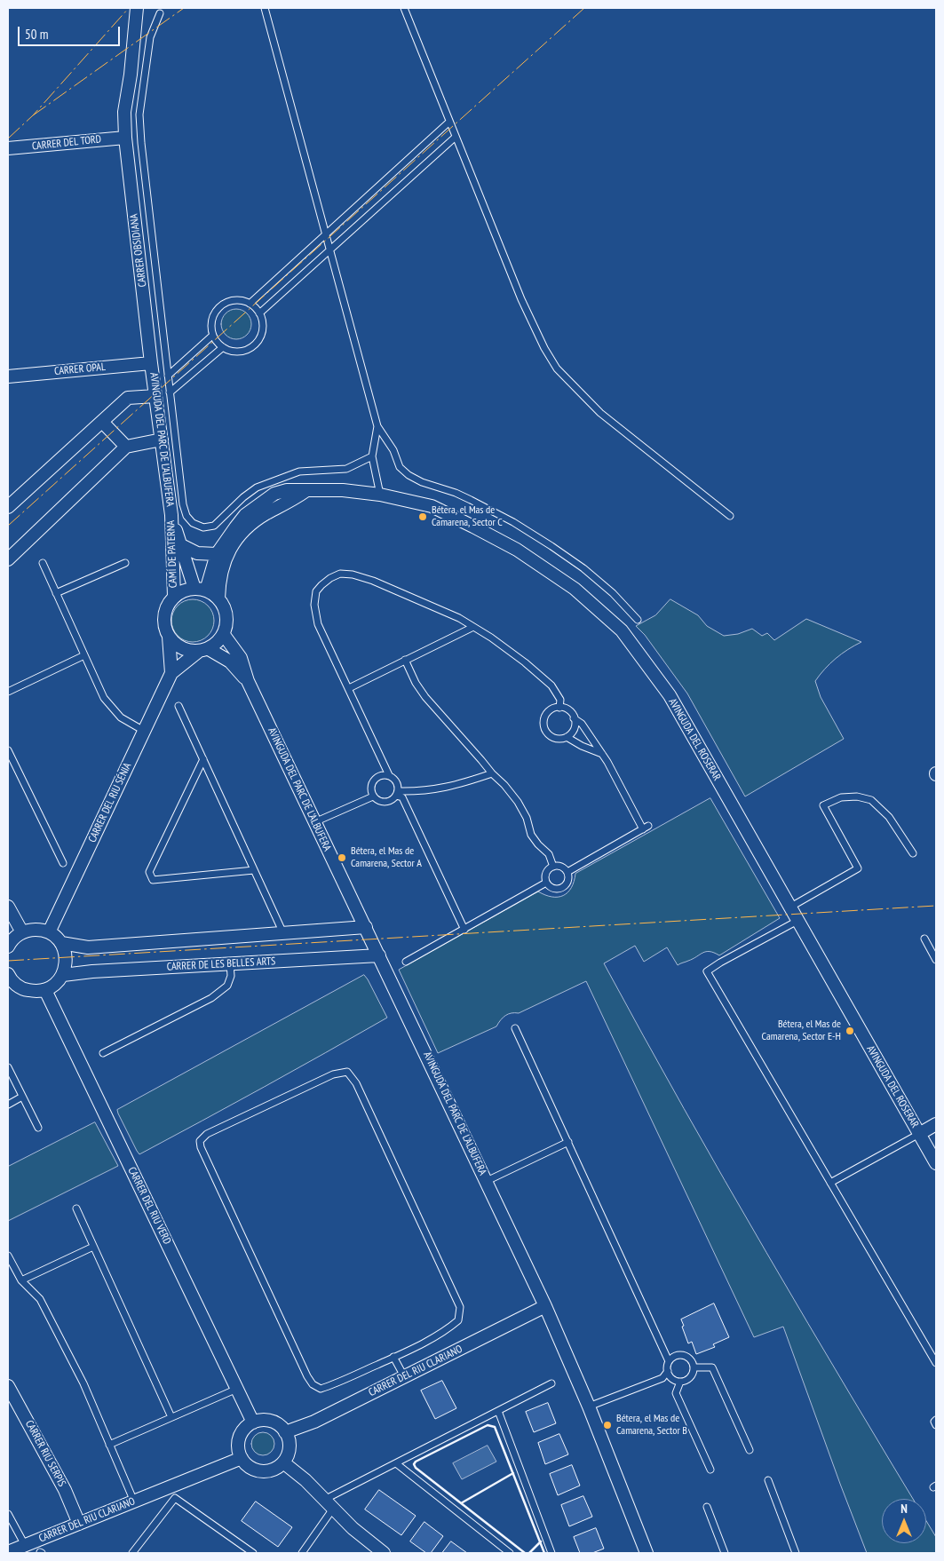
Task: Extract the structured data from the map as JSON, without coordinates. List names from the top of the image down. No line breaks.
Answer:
{"streets":{"street":["CARRER DEL TORD","CARRER OBSIDIANA","CARRER OPAL","AVINGUDA DEL PARC DE L'ALBUFERA","CAMÍ DE PATERNA","AVINGUDA DEL ROSERAR","CARRER DEL RIU SÉNIA","CARRER DE LES BELLES ARTS","CARRER DEL RIU VERD","CARRER DEL RIU CLARIANO","CARRER RIU SERPIS"]},"crossings":[["CARRER DEL TORD","CARRER OBSIDIANA"],["CARRER OBSIDIANA","CARRER OPAL"],["CARRER OBSIDIANA","AVINGUDA DEL PARC DE L'ALBUFERA"],["CARRER OPAL","AVINGUDA DEL PARC DE L'ALBUFERA"],["AVINGUDA DEL PARC DE L'ALBUFERA","CAMÍ DE PATERNA"],["AVINGUDA DEL PARC DE L'ALBUFERA","AVINGUDA DEL ROSERAR"],["AVINGUDA DEL PARC DE L'ALBUFERA","CARRER DEL RIU SÉNIA"],["AVINGUDA DEL PARC DE L'ALBUFERA","CARRER DE LES BELLES ARTS"],["AVINGUDA DEL PARC DE L'ALBUFERA","CARRER DEL RIU CLARIANO"],["CAMÍ DE PATERNA","AVINGUDA DEL ROSERAR"],["CAMÍ DE PATERNA","CARRER DEL RIU SÉNIA"],["AVINGUDA DEL ROSERAR","CARRER DEL RIU SÉNIA"],["CARRER DEL RIU VERD","CARRER DEL RIU CLARIANO"],["CARRER DEL RIU CLARIANO","CARRER RIU SERPIS"]],"places":["Bétera, el Mas de Camarena, Sector C","Bétera, el Mas de Camarena, Sector A","Bétera, el Mas de Camarena, Sector E-H","Bétera, el Mas de Camarena, Sector B"],"scale_bar":"50 m","north":"top"}
